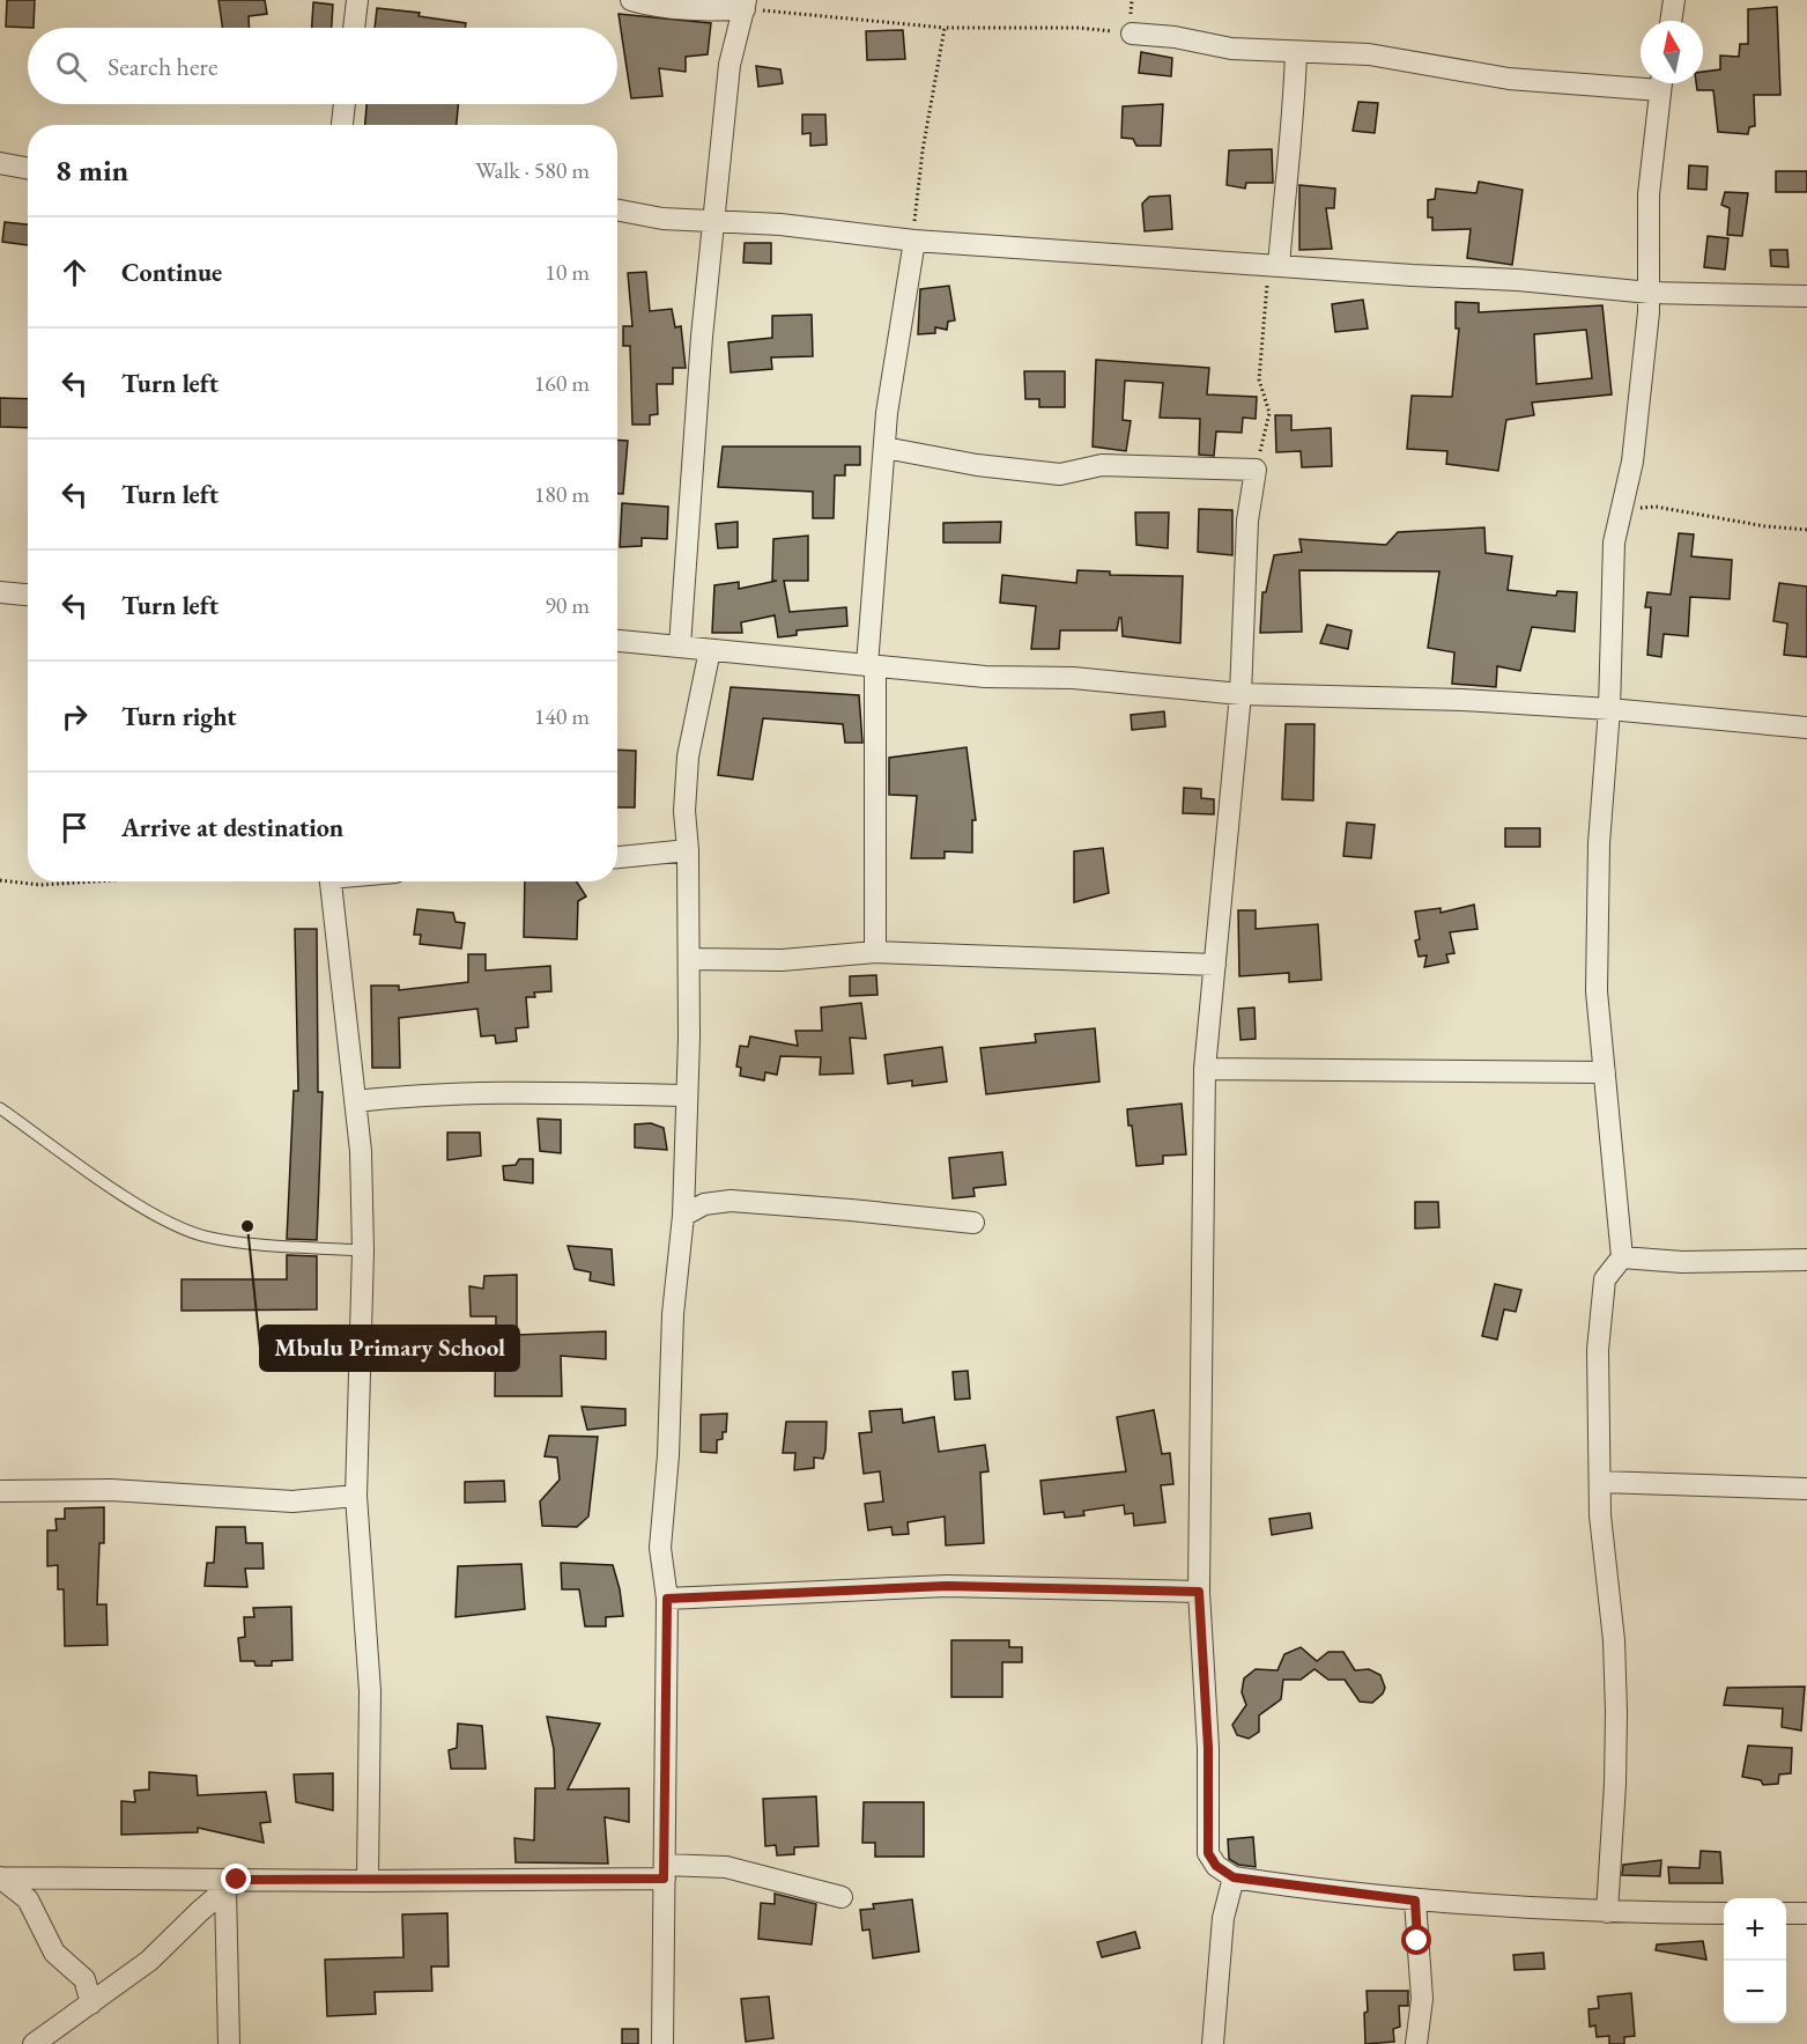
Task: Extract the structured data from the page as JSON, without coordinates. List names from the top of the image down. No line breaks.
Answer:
{"places":["Mbulu Primary School"],"north":"top","page":{"search":"Search here","heading":["8 min","Walk · 580 m"],"list":[["Continue","10 m"],["Turn left","160 m"],["Turn left","180 m"],["Turn left","90 m"],["Turn right","140 m"],"Arrive at destination"],"map_buttons":["+","−"]}}
